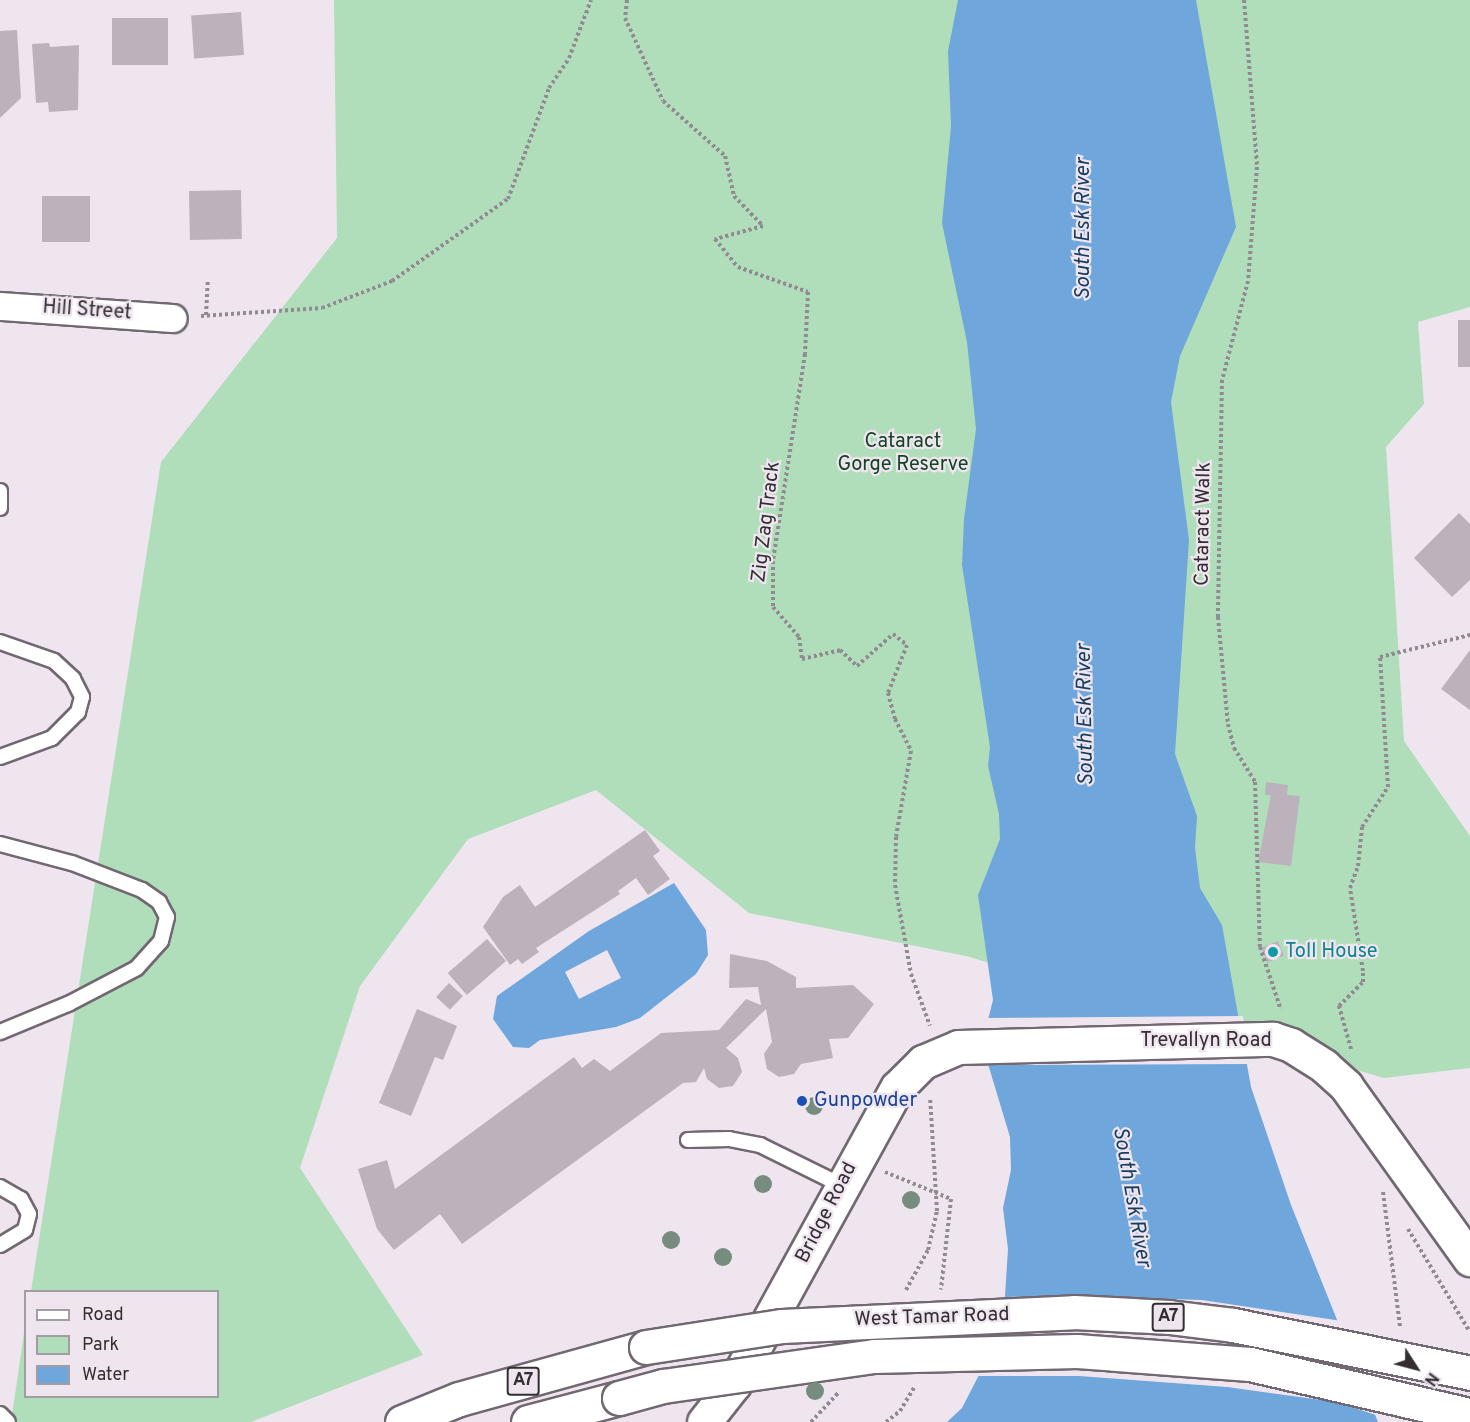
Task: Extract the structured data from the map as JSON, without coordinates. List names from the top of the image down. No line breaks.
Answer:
{"streets":{"main road":["Trevallyn Road","Bridge Road","A7","West Tamar Road"],"street":["Hill Street"],"path":["Zig Zag Track","Cataract Walk"]},"crossings":[["Cataract Walk","Trevallyn Road"],["Trevallyn Road","Bridge Road"]],"water":["South Esk River"],"parks":["Cataract Gorge Reserve"],"places":["Toll House","Gunpowder"],"legend":["Road","Park","Water"],"north":"bottom right"}
